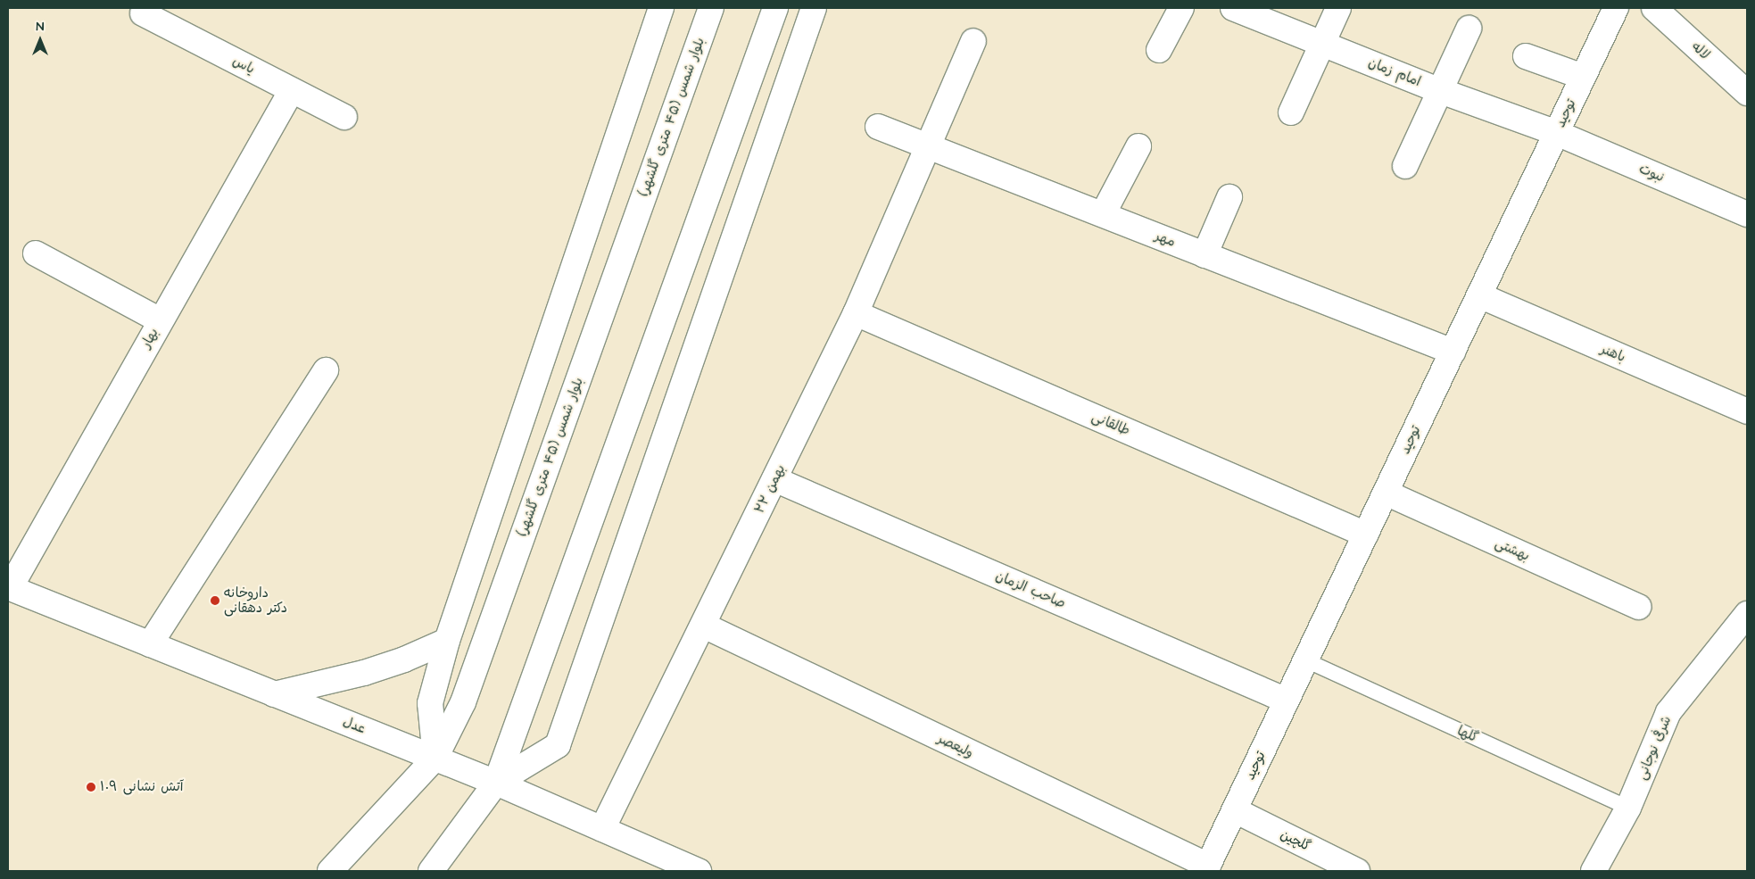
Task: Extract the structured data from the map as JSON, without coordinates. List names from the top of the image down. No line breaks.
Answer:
{"streets":{"street":["لاله","یاس","امام زمان","توحید","بلوار شمس (۴۵ متری گلشهر)","نبوت","مهر","بهار","باهنر","طالقانی","۲۲ بهمن","بهشتی","صاحب الزمان","عدل","ولیعصر","شرفی نوجانی","گلچین"],"lane":["گلها"]},"crossings":[["یاس","بهار"],["امام زمان","توحید"],["امام زمان","نبوت"],["توحید","نبوت"],["توحید","مهر"],["توحید","باهنر"],["توحید","طالقانی"],["توحید","بهشتی"],["توحید","صاحب الزمان"],["توحید","گلها"],["توحید","ولیعصر"],["توحید","گلچین"],["بلوار شمس (۴۵ متری گلشهر)","عدل"],["مهر","۲۲ بهمن"],["بهار","عدل"],["طالقانی","۲۲ بهمن"],["۲۲ بهمن","صاحب الزمان"],["۲۲ بهمن","عدل"],["۲۲ بهمن","ولیعصر"],["گلها","شرفی نوجانی"]],"places":["داروخانه دکتر دهقانی","آتش نشانی ۱۰۹"],"north":"top"}
